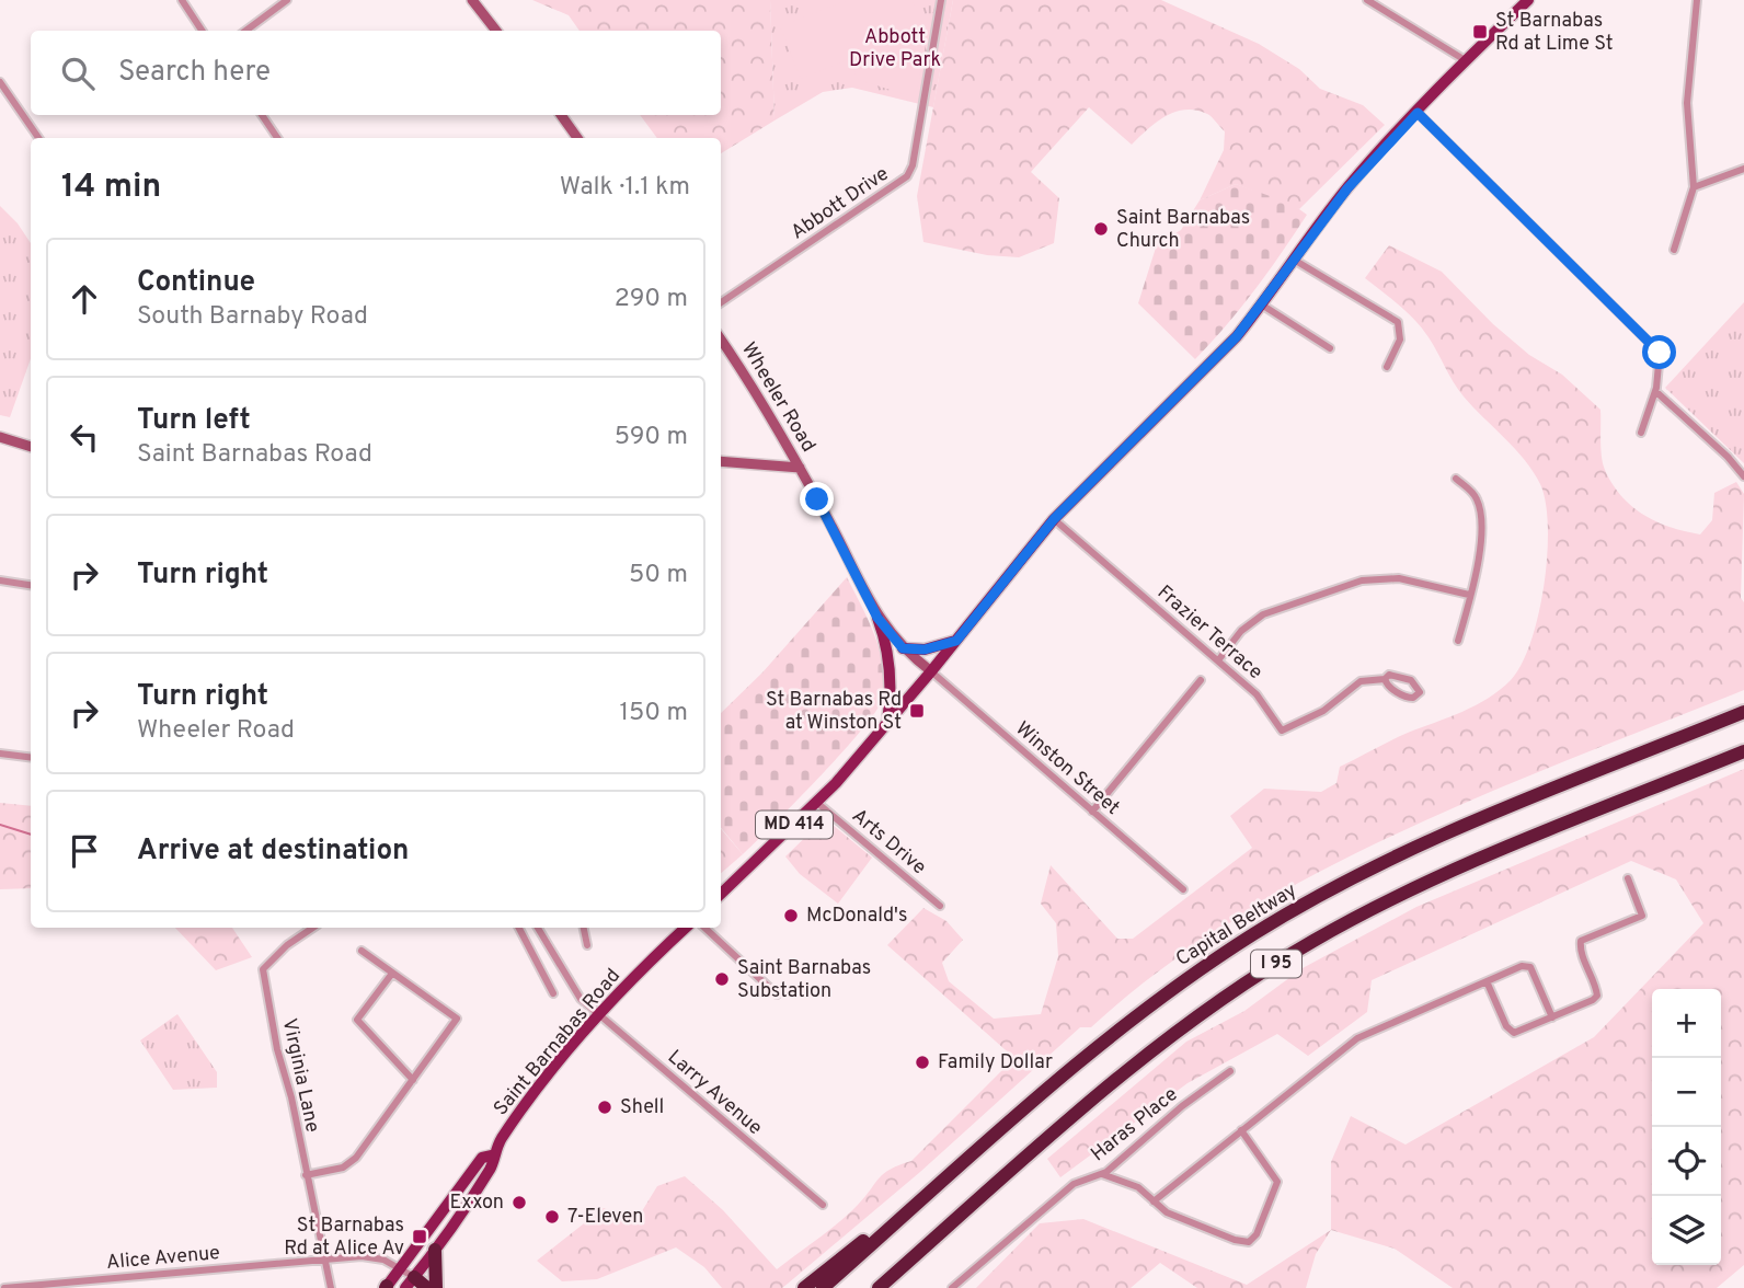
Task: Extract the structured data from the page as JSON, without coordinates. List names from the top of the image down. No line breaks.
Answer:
{"streets":{"highway":["Capital Beltway","I 95"],"main road":["Wheeler Road","MD 414","Saint Barnabas Road"],"street":["Abbott Drive","Frazier Terrace","Winston Street","Arts Drive","Virginia Lane","Larry Avenue","Haras Place","Alice Avenue"]},"crossings":[["Wheeler Road","Winston Street"],["Wheeler Road","MD 414"],["Frazier Terrace","MD 414"],["Winston Street","MD 414"],["MD 414","Arts Drive"],["Saint Barnabas Road","Larry Avenue"],["Virginia Lane","Alice Avenue"]],"parks":["Abbott Drive Park"],"places":{"transit":["St Barnabas Rd at Lime St","St Barnabas Rd at Winston St","St Barnabas Rd at Alice Av"],"other":["Saint Barnabas Church","McDonald's","Saint Barnabas Substation","Family Dollar","Shell","Exxon","7-Eleven"]},"page":{"search":"Search here","heading":["14 min","Walk · 1.1 km"],"list":[["Continue","South Barnaby Road","290 m"],["Turn left","Saint Barnabas Road","590 m"],["Turn right","50 m"],["Turn right","Wheeler Road","150 m"],"Arrive at destination"],"map_buttons":["+","−"]}}
